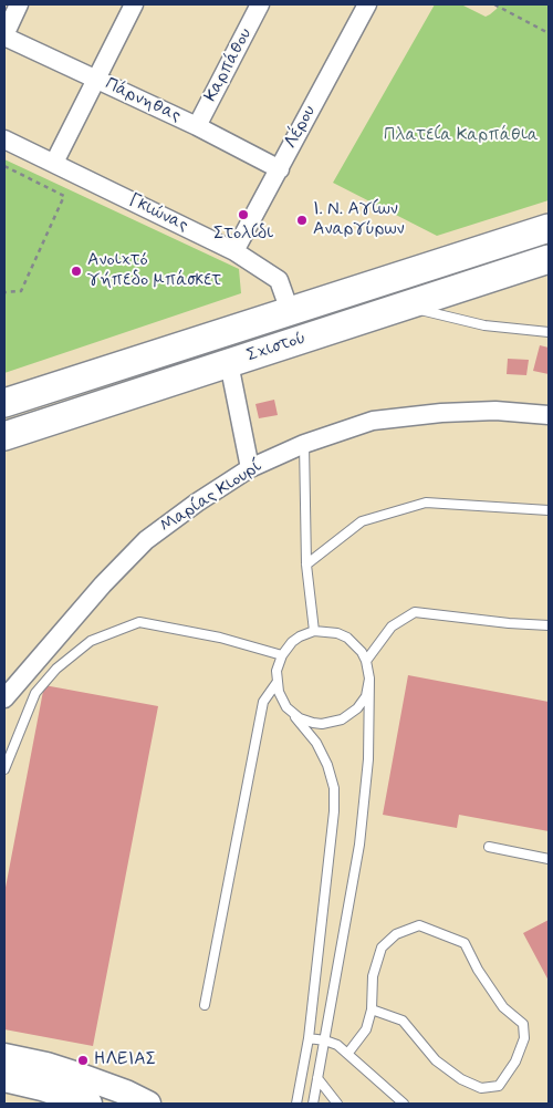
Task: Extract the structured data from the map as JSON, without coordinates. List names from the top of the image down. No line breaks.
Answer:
{"streets":{"main road":["Σχιστού"],"street":["Καρπάθου","Πάρνηθας","Λέρου","Γκιώνας","Μαρίας Κιουρί"]},"crossings":[["Καρπάθου","Πάρνηθας"],["Πάρνηθας","Λέρου"],["Λέρου","Γκιώνας"],["Γκιώνας","Σχιστού"]],"parks":["Πλατεία Καρπάθια"],"places":["Στολίδι","Ι. Ν. Αγίων Αναργύρων","Ανοιχτό γήπεδο μπάσκετ","ΗΛΕΙΑΣ"]}
